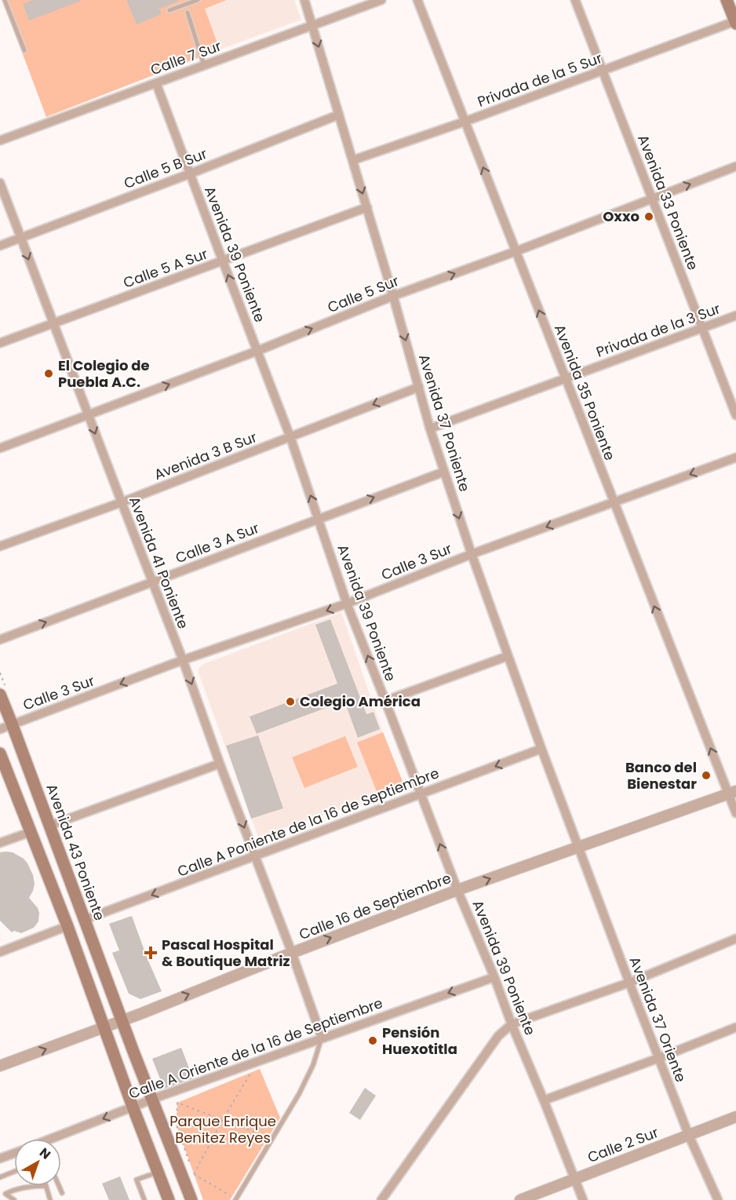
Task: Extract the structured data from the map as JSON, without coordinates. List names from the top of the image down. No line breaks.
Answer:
{"streets":{"main road":["Avenida 43 Poniente"],"street":["Calle 7 Sur","Privada de la 5 Sur","Calle 5 B Sur","Avenida 33 Poniente","Avenida 39 Poniente","Calle 5 A Sur","Calle 5 Sur","Privada de la 3 Sur","Avenida 35 Poniente","Avenida 37 Poniente","Avenida 3 B Sur","Calle 3 A Sur","Calle 3 Sur","Avenida 41 Poniente","Calle A Poniente de la 16 de Septiembre","Calle 16 de Septiembre","Avenida 37 Oriente","Calle A Oriente de la 16 de Septiembre","Calle 2 Sur"]},"crossings":[["Calle 7 Sur","Avenida 39 Poniente"],["Calle 7 Sur","Avenida 37 Poniente"],["Privada de la 5 Sur","Avenida 33 Poniente"],["Privada de la 5 Sur","Avenida 35 Poniente"],["Privada de la 5 Sur","Avenida 37 Poniente"],["Calle 5 B Sur","Avenida 39 Poniente"],["Calle 5 B Sur","Avenida 37 Poniente"],["Calle 5 B Sur","Avenida 41 Poniente"],["Avenida 33 Poniente","Calle 5 Sur"],["Avenida 33 Poniente","Privada de la 3 Sur"],["Avenida 39 Poniente","Calle 5 A Sur"],["Avenida 39 Poniente","Calle 5 Sur"],["Avenida 39 Poniente","Avenida 3 B Sur"],["Avenida 39 Poniente","Calle 3 A Sur"],["Avenida 39 Poniente","Calle 3 Sur"],["Avenida 39 Poniente","Calle A Poniente de la 16 de Septiembre"],["Avenida 39 Poniente","Calle 16 de Septiembre"],["Avenida 39 Poniente","Calle A Oriente de la 16 de Septiembre"],["Avenida 39 Poniente","Calle 2 Sur"],["Calle 5 A Sur","Avenida 37 Poniente"],["Calle 5 A Sur","Avenida 41 Poniente"],["Calle 5 Sur","Avenida 35 Poniente"],["Calle 5 Sur","Avenida 37 Poniente"],["Calle 5 Sur","Avenida 41 Poniente"],["Privada de la 3 Sur","Avenida 35 Poniente"],["Privada de la 3 Sur","Avenida 37 Poniente"],["Avenida 35 Poniente","Calle 3 Sur"],["Avenida 35 Poniente","Calle 16 de Septiembre"],["Avenida 37 Poniente","Avenida 3 B Sur"],["Avenida 37 Poniente","Calle 3 A Sur"],["Avenida 37 Poniente","Calle 3 Sur"],["Avenida 37 Poniente","Calle A Poniente de la 16 de Septiembre"],["Avenida 37 Poniente","Calle 16 de Septiembre"],["Avenida 37 Poniente","Avenida 37 Oriente"],["Avenida 3 B Sur","Avenida 41 Poniente"],["Calle 3 A Sur","Avenida 41 Poniente"],["Calle 3 Sur","Avenida 41 Poniente"],["Calle 3 Sur","Avenida 43 Poniente"],["Avenida 41 Poniente","Calle A Poniente de la 16 de Septiembre"],["Avenida 41 Poniente","Calle 16 de Septiembre"],["Avenida 41 Poniente","Calle A Oriente de la 16 de Septiembre"],["Calle A Poniente de la 16 de Septiembre","Avenida 43 Poniente"],["Avenida 43 Poniente","Calle 16 de Septiembre"],["Avenida 43 Poniente","Calle A Oriente de la 16 de Septiembre"],["Calle 16 de Septiembre","Avenida 37 Oriente"],["Avenida 37 Oriente","Calle 2 Sur"]],"one_way":["Calle 5 Sur","Avenida 35 Poniente","Avenida 37 Poniente","Calle 3 A Sur","Calle 3 Sur","Avenida 41 Poniente","Calle A Poniente de la 16 de Septiembre","Calle 16 de Septiembre","Calle A Oriente de la 16 de Septiembre"],"parks":["Parque Enrique Benitez Reyes"],"places":{"other":["Oxxo","El Colegio de Puebla A.C.","Colegio América","Banco del Bienestar","Pensión Huexotitla"],"health":["Pascal Hospital & Boutique Matriz"]},"north":"top right"}
